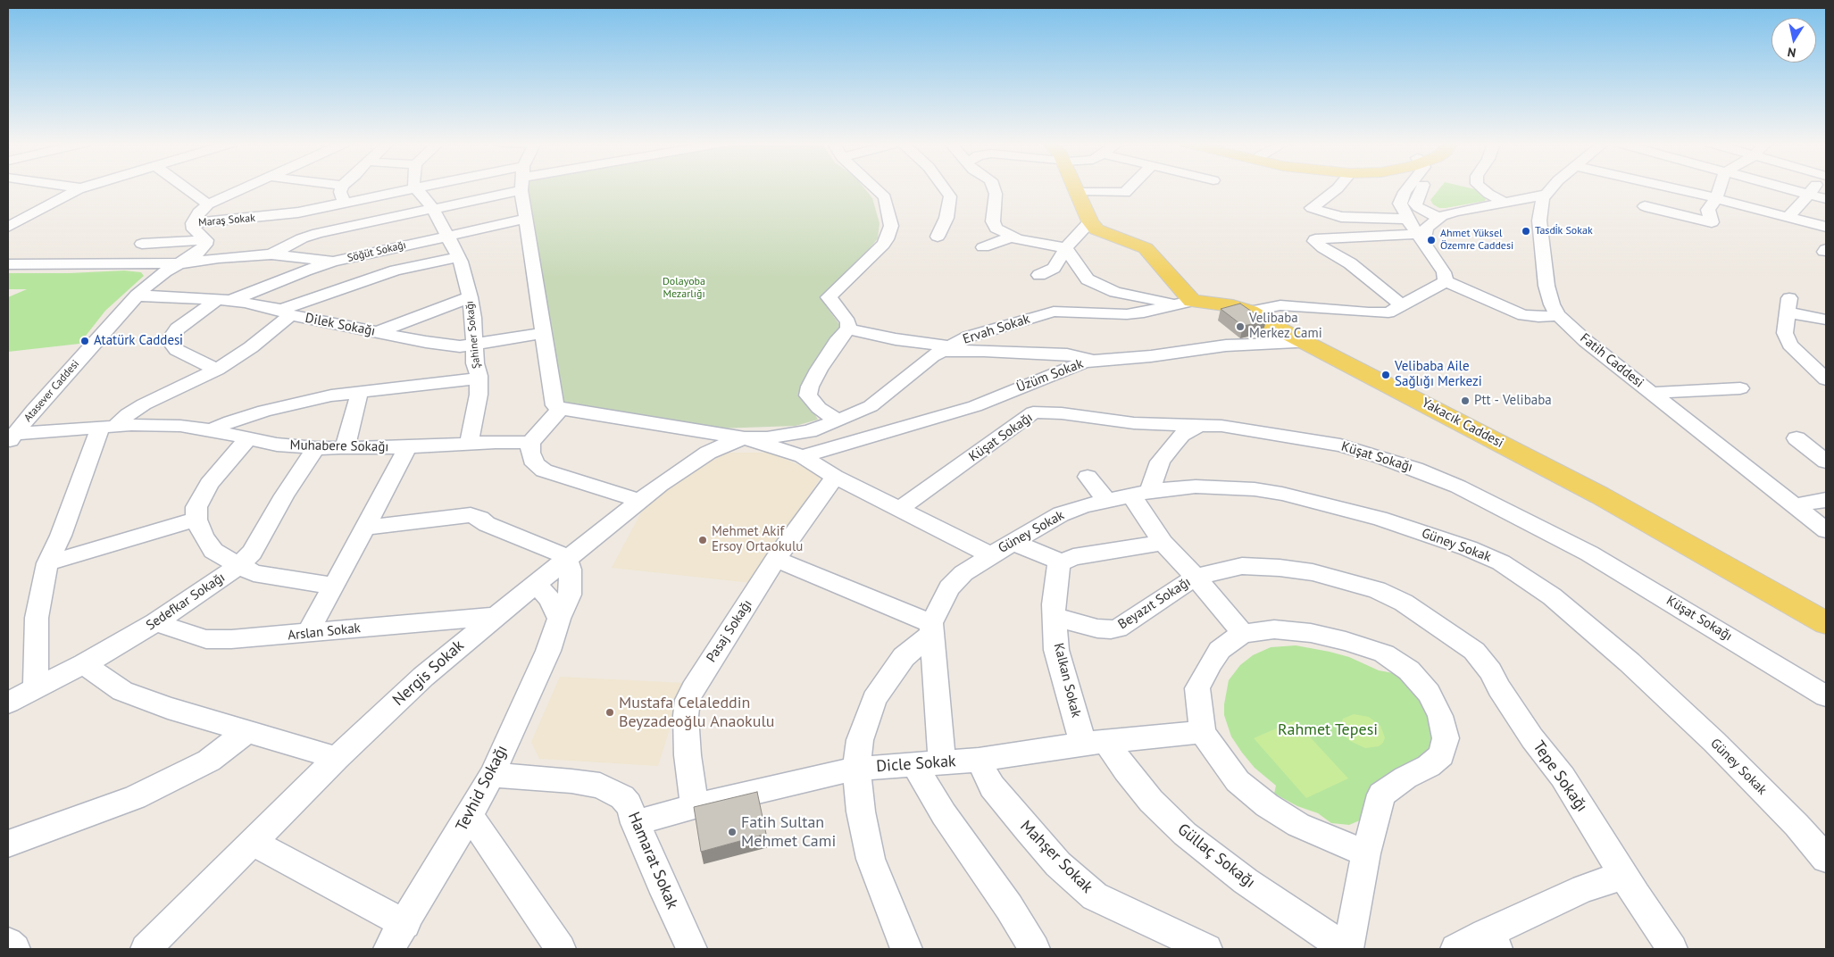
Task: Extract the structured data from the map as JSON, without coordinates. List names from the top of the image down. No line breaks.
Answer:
{"streets":{"main road":["Yakacık Caddesi"],"street":["Maraş Sokak","Söğüt Sokağı","Dilek Sokağı","Ervah Sokak","Şahiner Sokağı","Fatih Caddesi","Üzüm Sokak","Atasever Caddesi","Küşat Sokağı","Muhabere Sokağı","Güney Sokak","Sedefkar Sokağı","Beyazıt Sokağı","Pasaj Sokağı","Arslan Sokak","Nergis Sokak","Kalkan Sokak","Dicle Sokak","Tepe Sokağı","Tevhid Sokağı","Güllaç Sokağı","Mahşer Sokak","Hamarat Sokak"]},"crossings":[["Maraş Sokak","Şahiner Sokağı"],["Söğüt Sokağı","Dilek Sokağı"],["Söğüt Sokağı","Şahiner Sokağı"],["Dilek Sokağı","Şahiner Sokağı"],["Dilek Sokağı","Atasever Caddesi"],["Ervah Sokak","Yakacık Caddesi"],["Ervah Sokak","Nergis Sokak"],["Şahiner Sokağı","Muhabere Sokağı"],["Üzüm Sokak","Yakacık Caddesi"],["Atasever Caddesi","Muhabere Sokağı"],["Muhabere Sokağı","Sedefkar Sokağı"],["Sedefkar Sokağı","Arslan Sokak"],["Beyazıt Sokağı","Kalkan Sokak"],["Beyazıt Sokağı","Tepe Sokağı"],["Pasaj Sokağı","Dicle Sokak"],["Arslan Sokak","Nergis Sokak"],["Nergis Sokak","Tevhid Sokağı"],["Kalkan Sokak","Dicle Sokak"],["Kalkan Sokak","Güllaç Sokağı"],["Dicle Sokak","Güllaç Sokağı"],["Dicle Sokak","Mahşer Sokak"],["Dicle Sokak","Hamarat Sokak"],["Tevhid Sokağı","Hamarat Sokak"]],"parks":["Dolayoba Mezarlığı","Rahmet Tepesi"],"places":["Tasdi̇k Sokak","Ahmet Yüksel Özemre Caddesi","Velibaba Merkez Cami","Atatürk Caddesi̇","Velibaba Aile Sağlığı Merkezi","Ptt - Velibaba","Mehmet Akif Ersoy Ortaokulu","Mustafa Celaleddin Beyzadeoğlu Anaokulu","Fatih Sultan Mehmet Cami"],"north":"bottom"}
